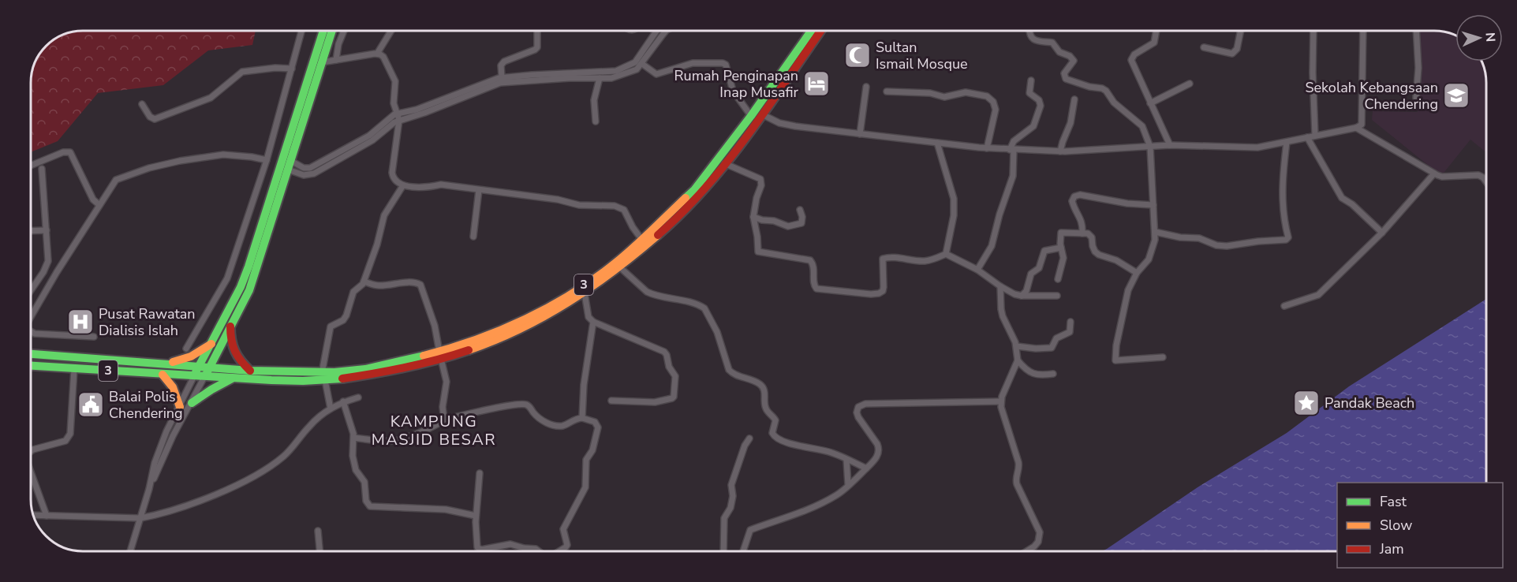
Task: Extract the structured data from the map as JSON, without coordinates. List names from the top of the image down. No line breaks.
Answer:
{"streets":{"main road":["3"]},"districts":["KAMPUNG MASJID BESAR"],"places":{"mosque":["Sultan Ismail Mosque"],"hotel":["Rumah Penginapan Inap Musafir"],"school or university":["Sekolah Kebangsaan Chendering"],"hospital":["Pusat Rawatan Dialisis Islah"],"place":["Pandak Beach"],"public building":["Balai Polis Chendering"]},"legend":["Fast","Slow","Jam"],"north":"right"}
